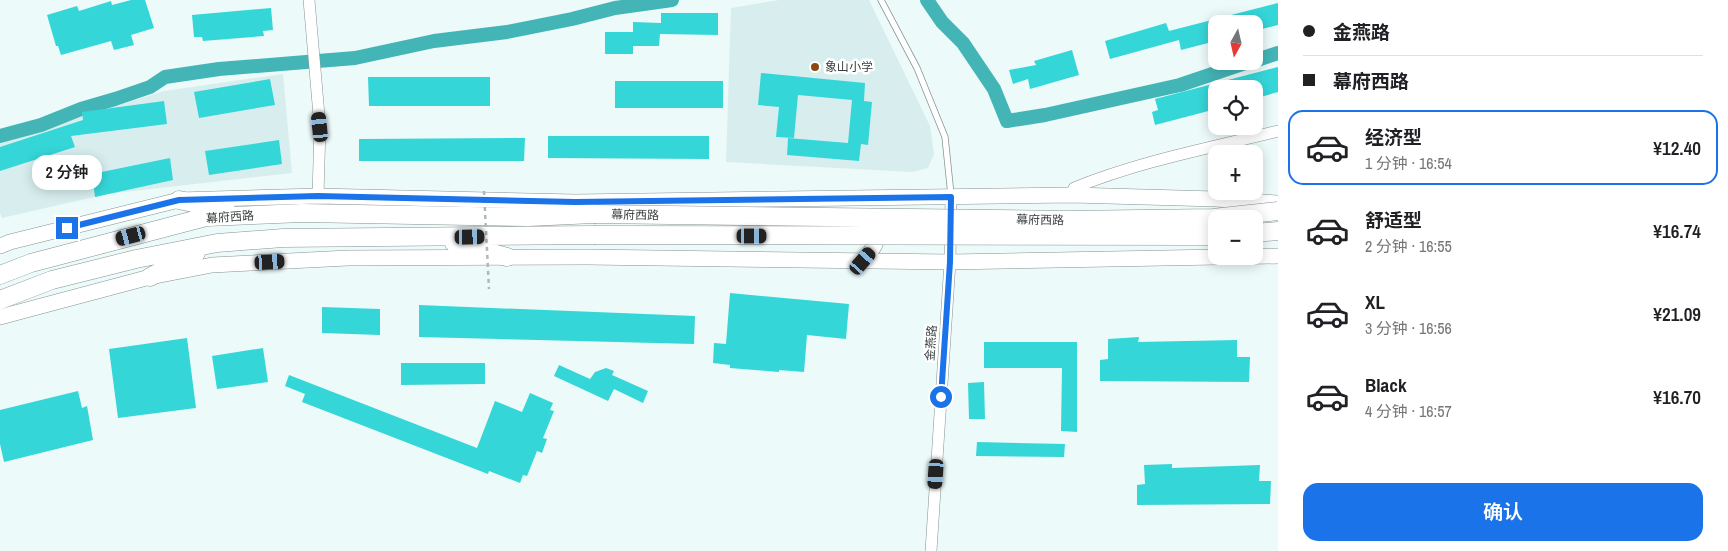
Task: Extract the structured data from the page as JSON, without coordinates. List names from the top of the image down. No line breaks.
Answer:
{"streets":{"highway":["幕府西路"],"street":["金燕路"]},"crossings":[["幕府西路","金燕路"]],"places":["象山小学"],"north":"bottom","page":{"banner":["金燕路","幕府西路"],"map_buttons":["+","−"],"list":[{"name":"经济型","note":"1 分钟 · 16:54","value":"¥12.40"},{"name":"舒适型","note":"2 分钟 · 16:55","value":"¥16.74"},{"name":"XL","note":"3 分钟 · 16:56","value":"¥21.09"},{"name":"Black","note":"4 分钟 · 16:57","value":"¥16.70"}],"bubble":"2 分钟","buttons":"确认"}}
